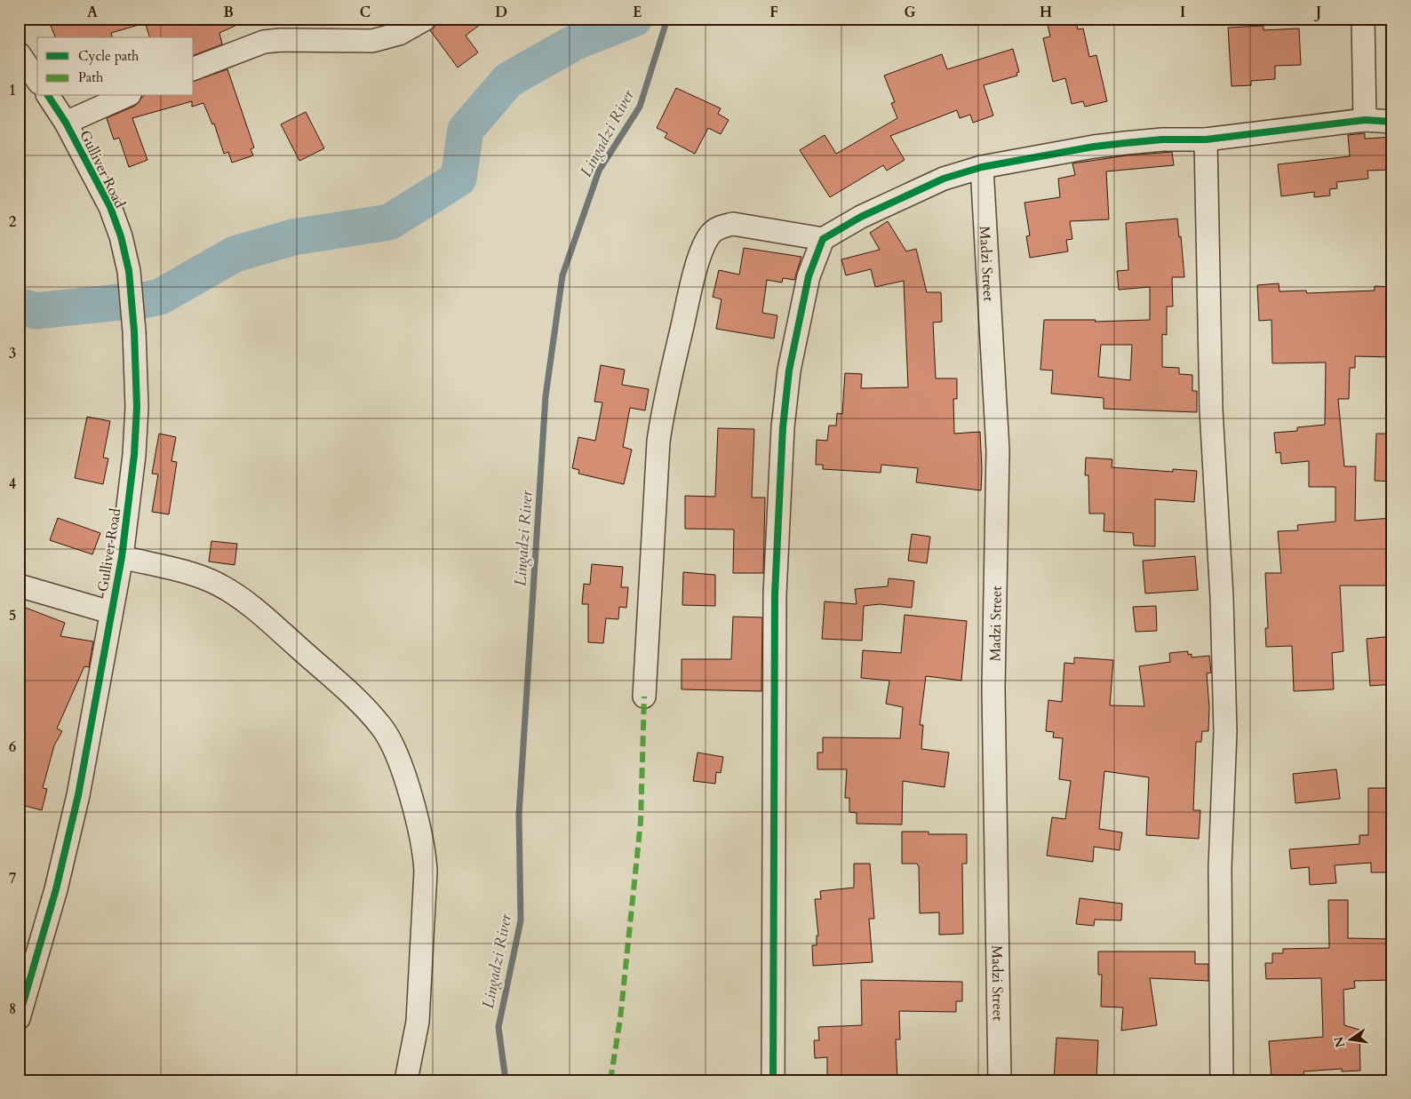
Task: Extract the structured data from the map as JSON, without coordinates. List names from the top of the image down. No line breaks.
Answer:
{"streets":{"street":["Gulliver Road","Madzi Street"]},"water":["Lingadzi River"],"legend":["Cycle path","Path"],"north":"left","grid":{"columns":["A","B","C","D","E","F","G","H","I","J"],"rows":["1","2","3","4","5","6","7","8"]}}
